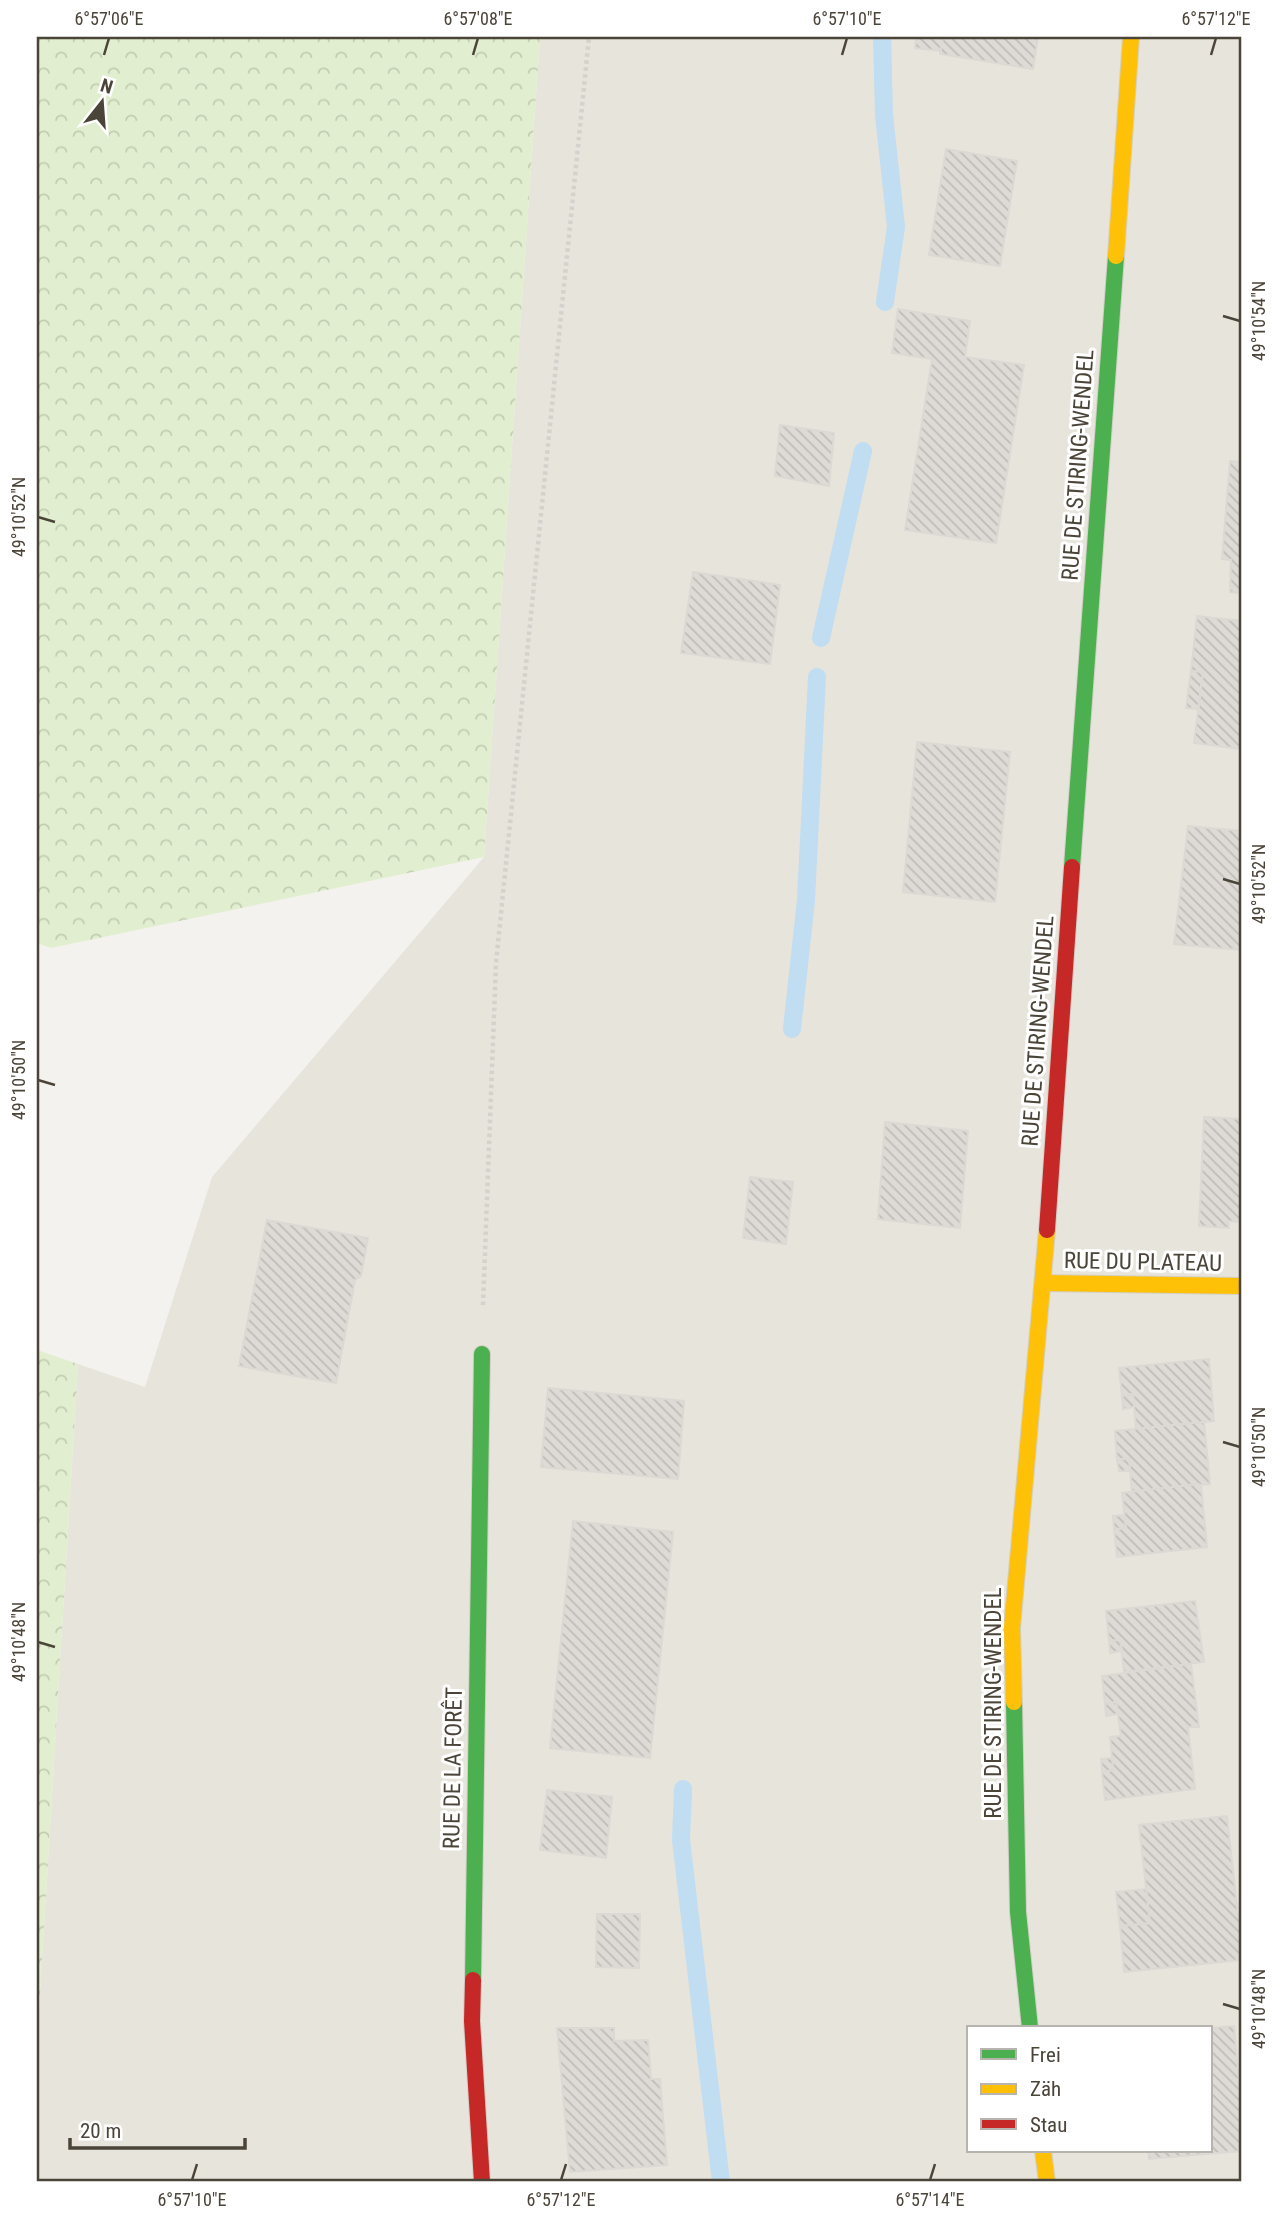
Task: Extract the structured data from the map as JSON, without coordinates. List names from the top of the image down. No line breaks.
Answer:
{"streets":{"street":["RUE DE STIRING-WENDEL","RUE DU PLATEAU","RUE DE LA FORÊT"]},"crossings":[["RUE DE STIRING-WENDEL","RUE DU PLATEAU"]],"legend":["Frei","Zäh","Stau"],"scale_bar":"20 m","north":"top","coordinates":["6°57'06\"E","6°57'08\"E","6°57'10\"E","6°57'12\"E","49°10'54\"N","49°10'52\"N","49°10'50\"N","49°10'48\"N","6°57'14\"E"]}
